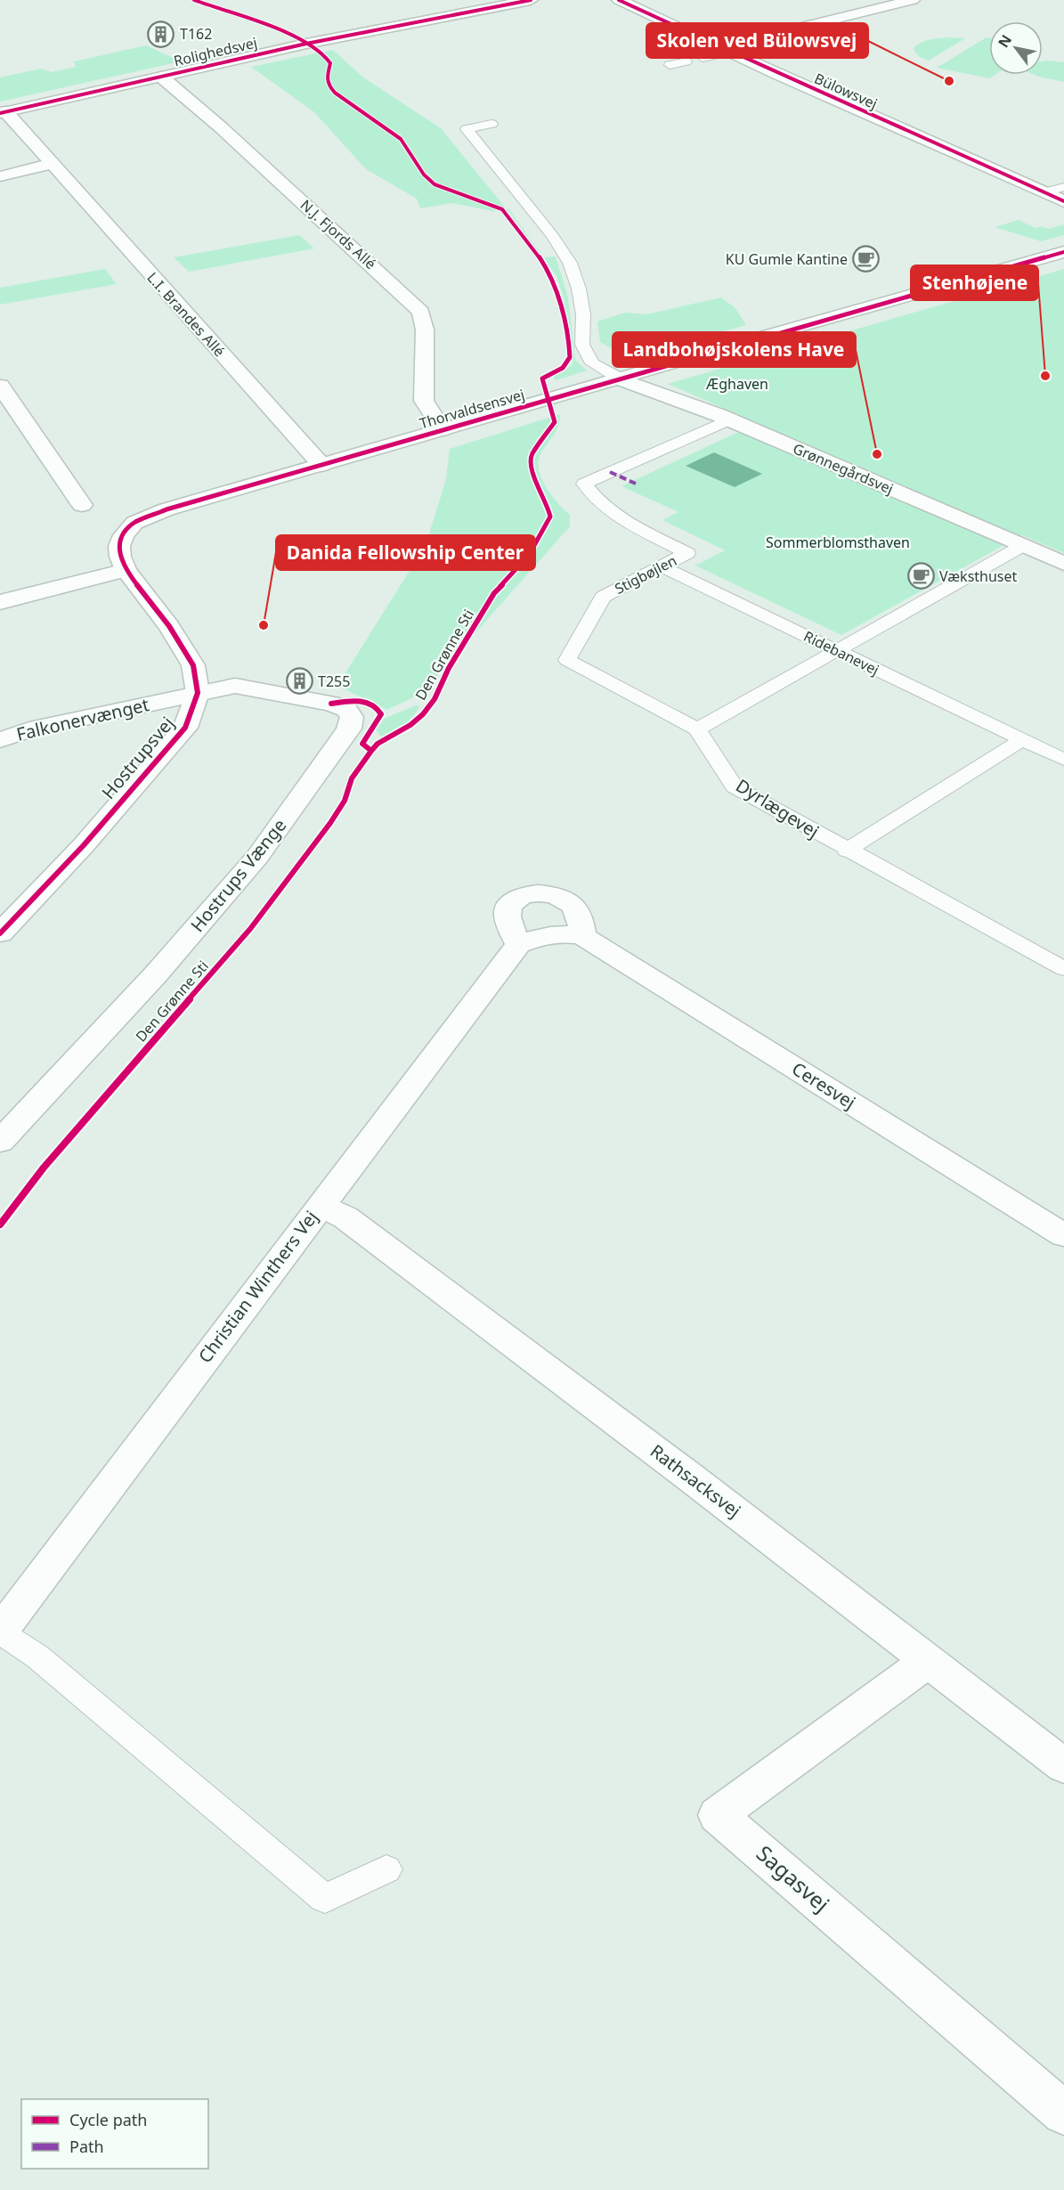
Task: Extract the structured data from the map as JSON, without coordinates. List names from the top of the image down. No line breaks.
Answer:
{"streets":{"street":["Rolighedsvej","Bülowsvej","N.J. Fjords Allé","L.I. Brandes Allé","Thorvaldsensvej","Grønnegårdsvej","Falkonervænget","Hostrupsvej","Hostrups Vænge","Ceresvej","Christian Winthers Vej","Rathsacksvej","Sagasvej"],"lane":["Stigbøjlen","Ridebanevej","Dyrlægevej"],"cycle path":["Den Grønne Sti"]},"crossings":[["Rolighedsvej","N.J. Fjords Allé"],["Rolighedsvej","L.I. Brandes Allé"],["N.J. Fjords Allé","Thorvaldsensvej"],["L.I. Brandes Allé","Thorvaldsensvej"],["Thorvaldsensvej","Grønnegårdsvej"],["Thorvaldsensvej","Hostrupsvej"],["Grønnegårdsvej","Stigbøjlen"],["Stigbøjlen","Ridebanevej"],["Stigbøjlen","Dyrlægevej"],["Falkonervænget","Hostrupsvej"],["Falkonervænget","Hostrups Vænge"],["Hostrupsvej","Hostrups Vænge"],["Ceresvej","Christian Winthers Vej"],["Christian Winthers Vej","Rathsacksvej"],["Rathsacksvej","Sagasvej"]],"parks":["Æghaven","Sommerblomsthaven"],"places":{"building":["T162","T255"],"other":["Skolen ved Bülowsvej","Stenhøjene","Landbohøjskolens Have","Danida Fellowship Center"],"cafe":["KU Gumle Kantine","Væksthuset"]},"legend":["Cycle path","Path"],"north":"top left"}
